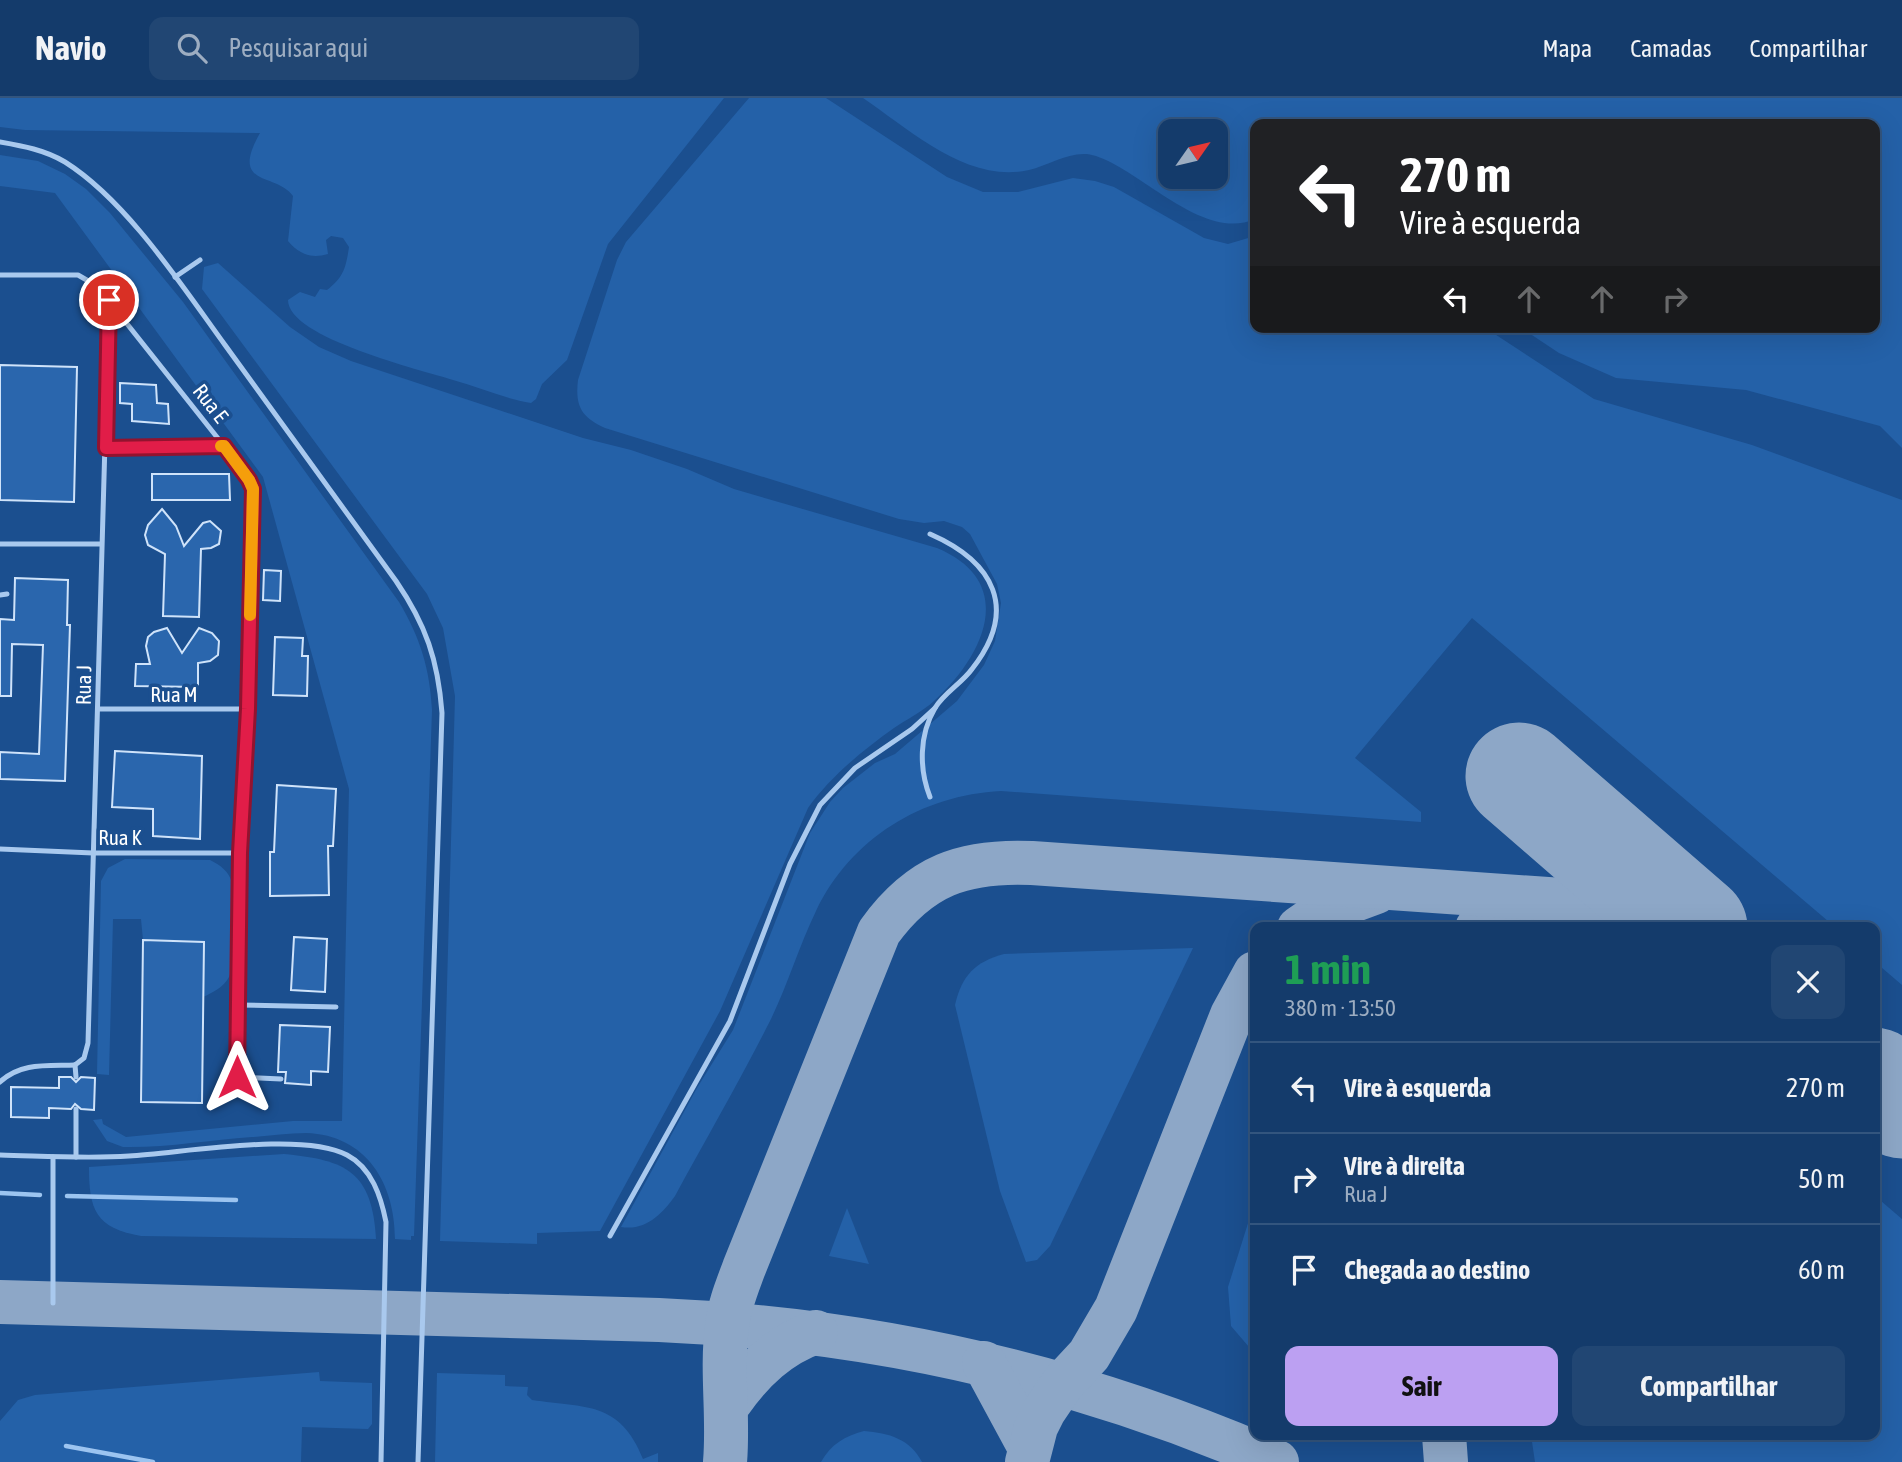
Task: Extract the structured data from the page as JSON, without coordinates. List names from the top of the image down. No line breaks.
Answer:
{"streets":{"lane":["Rua E","Rua J","Rua M","Rua K"]},"crossings":[["Rua E","Rua J"],["Rua E","Rua M"],["Rua E","Rua K"],["Rua J","Rua M"],["Rua J","Rua K"]],"north":"top right","page":{"header":"Navio","search":"Pesquisar aqui","nav":["Mapa","Camadas","Compartilhar"],"turn":["270 m","Vire à esquerda"],"heading":["1 min","380 m · 13:50"],"list":[{"name":"Vire à esquerda","value":"270 m"},{"name":"Vire à direita","note":"Rua J","value":"50 m"},{"name":"Chegada ao destino","value":"60 m"}],"buttons":["Sair","Compartilhar"]}}
